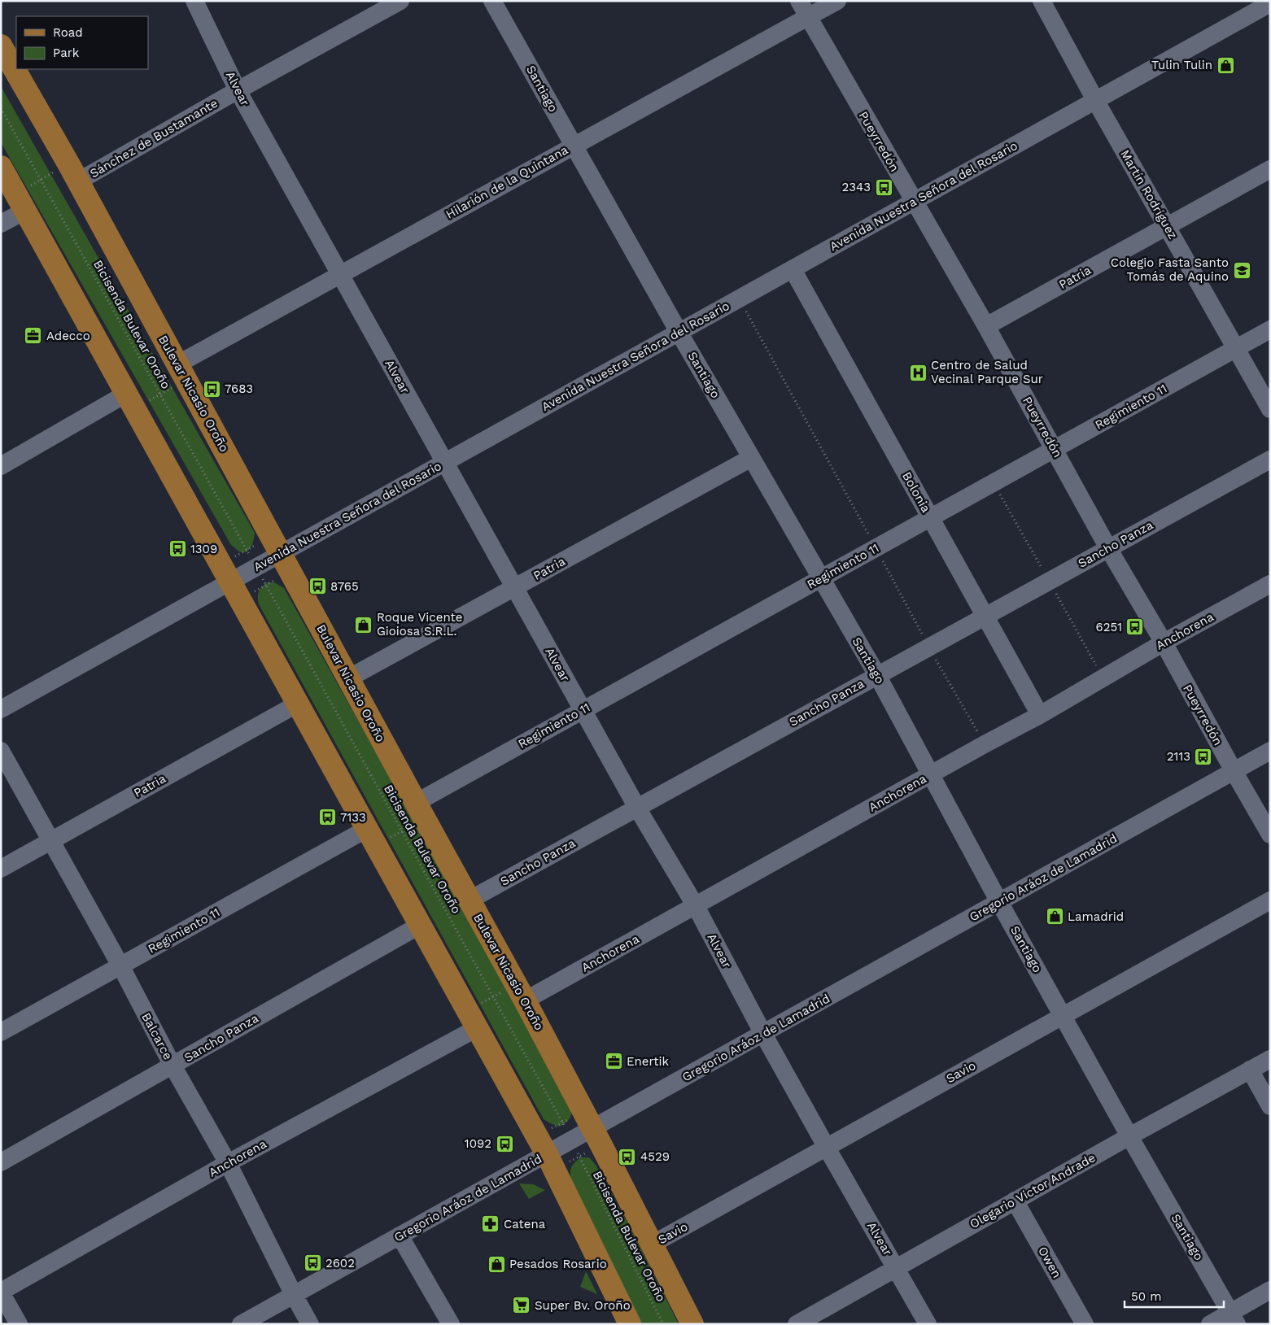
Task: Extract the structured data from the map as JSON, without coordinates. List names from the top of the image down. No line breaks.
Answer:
{"streets":{"main road":["Bulevar Nicasio Oroño"],"street":["Alvear","Santiago","Sánchez de Bustamante","Pueyrredón","Hilarión de la Quintana","Martín Rodríguez","Avenida Nuestra Señora del Rosario","Patria","Regimiento 11","Bolonia","Sancho Panza","Anchorena","Gregorio Aráoz de Lamadrid","Balcarce","Savio","Olegario Victor Andrade","Owen"],"path":["Bicisenda Bulevar Oroño"]},"crossings":[["Alvear","Sánchez de Bustamante"],["Alvear","Hilarión de la Quintana"],["Alvear","Avenida Nuestra Señora del Rosario"],["Alvear","Patria"],["Alvear","Regimiento 11"],["Alvear","Sancho Panza"],["Alvear","Anchorena"],["Alvear","Gregorio Aráoz de Lamadrid"],["Alvear","Savio"],["Alvear","Olegario Victor Andrade"],["Santiago","Hilarión de la Quintana"],["Santiago","Avenida Nuestra Señora del Rosario"],["Santiago","Patria"],["Santiago","Regimiento 11"],["Santiago","Sancho Panza"],["Santiago","Anchorena"],["Santiago","Gregorio Aráoz de Lamadrid"],["Santiago","Savio"],["Santiago","Olegario Victor Andrade"],["Sánchez de Bustamante","Bulevar Nicasio Oroño"],["Pueyrredón","Hilarión de la Quintana"],["Pueyrredón","Avenida Nuestra Señora del Rosario"],["Pueyrredón","Patria"],["Pueyrredón","Regimiento 11"],["Pueyrredón","Sancho Panza"],["Pueyrredón","Anchorena"],["Pueyrredón","Gregorio Aráoz de Lamadrid"],["Hilarión de la Quintana","Bulevar Nicasio Oroño"],["Martín Rodríguez","Avenida Nuestra Señora del Rosario"],["Martín Rodríguez","Patria"],["Martín Rodríguez","Regimiento 11"],["Avenida Nuestra Señora del Rosario","Bulevar Nicasio Oroño"],["Avenida Nuestra Señora del Rosario","Bolonia"],["Patria","Bulevar Nicasio Oroño"],["Patria","Balcarce"],["Bulevar Nicasio Oroño","Regimiento 11"],["Bulevar Nicasio Oroño","Sancho Panza"],["Bulevar Nicasio Oroño","Anchorena"],["Bulevar Nicasio Oroño","Gregorio Aráoz de Lamadrid"],["Bulevar Nicasio Oroño","Savio"],["Regimiento 11","Bolonia"],["Regimiento 11","Balcarce"],["Bolonia","Sancho Panza"],["Bolonia","Anchorena"],["Sancho Panza","Balcarce"],["Anchorena","Balcarce"],["Gregorio Aráoz de Lamadrid","Balcarce"],["Olegario Victor Andrade","Owen"]],"places":{"shop":["Tulin Tulin","Roque Vicente Gioiosa S.R.L.","Lamadrid","Pesados Rosario"],"bus stop":["2343","7683","1309","8765","6251","2113","7133","1092","4529","2602"],"school or university":["Colegio Fasta Santo Tomás de Aquino"],"office":["Adecco","Enertik"],"hospital":["Centro de Salud Vecinal Parque Sur"],"pharmacy":["Catena"],"supermarket":["Super Bv. Oroño"]},"legend":["Road","Park"],"scale_bar":"50 m"}
